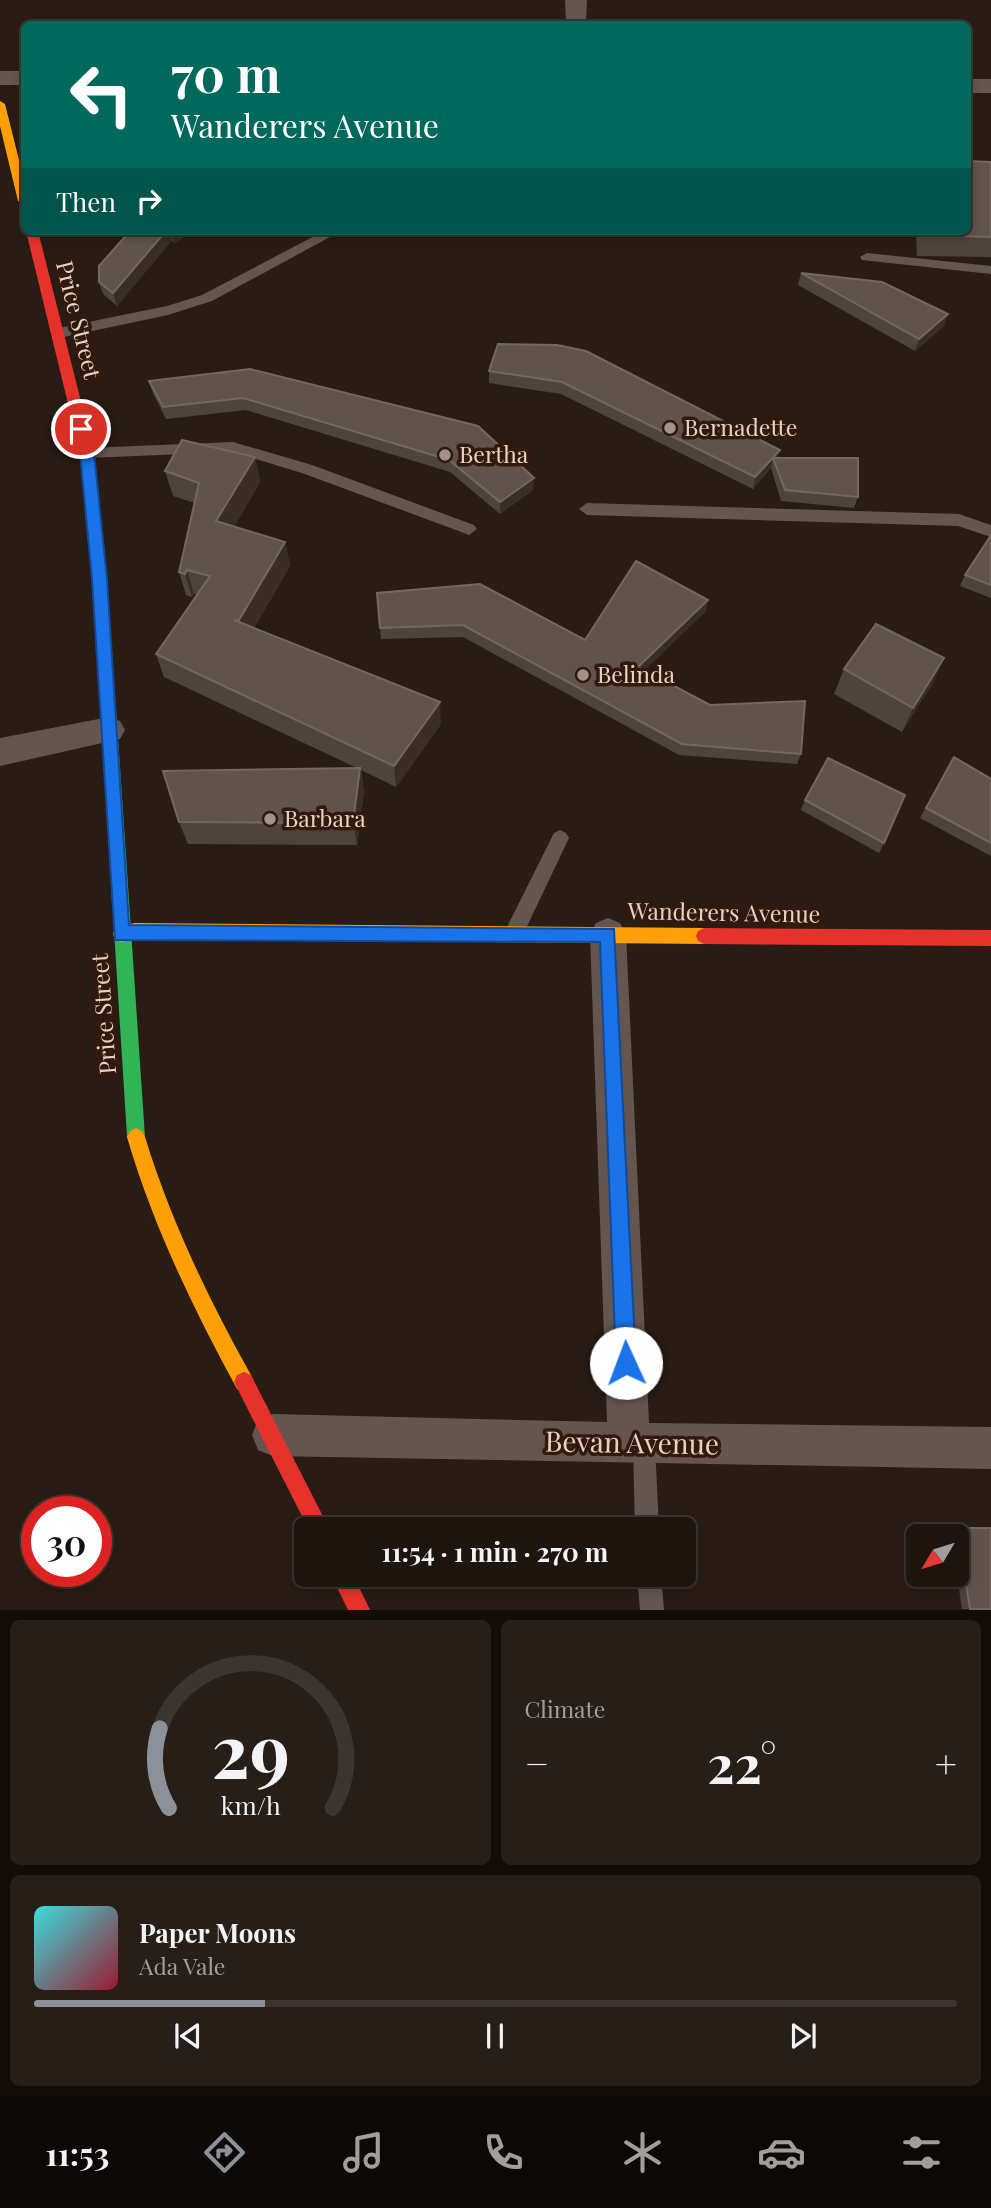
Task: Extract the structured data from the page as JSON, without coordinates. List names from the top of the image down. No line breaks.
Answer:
{"streets":{"street":["Price Street","Wanderers Avenue","Bevan Avenue"]},"crossings":[["Price Street","Wanderers Avenue"],["Price Street","Bevan Avenue"]],"places":["Bernadette","Bertha","Belinda","Barbara"],"north":"bottom left","page":{"turn":["70 m","Wanderers Avenue"],"then":"Then","limit":"30","trip":"11:54 · 1 min · 270 m","tile":"Climate","heat":["−","22°","+"],"song":["Paper Moons","Ada Vale"],"tabs":"11:53","gauge":["29","km/h"]}}
